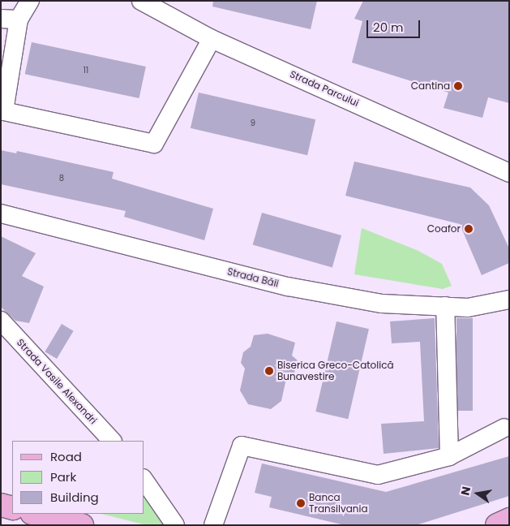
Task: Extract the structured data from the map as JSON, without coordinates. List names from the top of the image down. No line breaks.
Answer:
{"streets":{"street":["Strada Parcului","Strada Băii","Strada Vasile Alexandri"]},"places":["Cantina","Coafor","Biserica Greco-Catolică Bunavestire","Banca Transilvania"],"house_numbers":["11","9","8"],"legend":["Road","Park","Building"],"scale_bar":"20 m","north":"left"}
